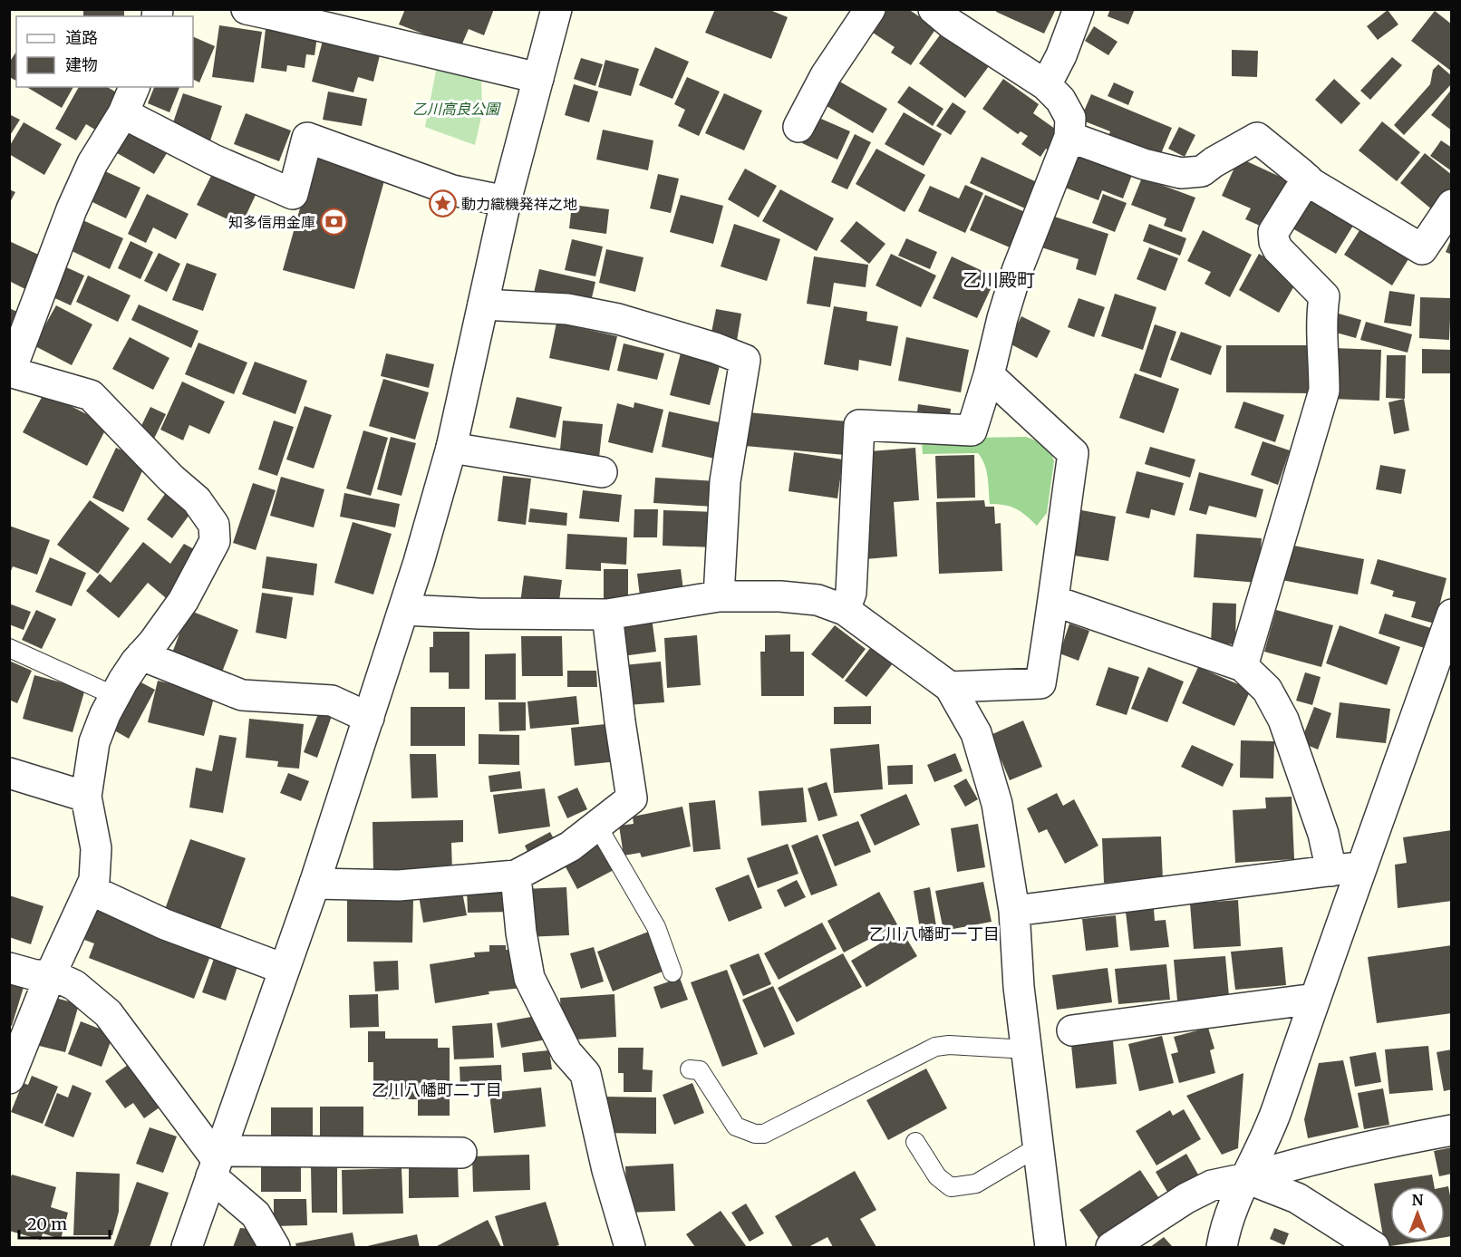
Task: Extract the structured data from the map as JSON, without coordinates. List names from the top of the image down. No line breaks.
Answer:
{"districts":["乙川殿町","乙川八幡町一丁目","乙川八幡町二丁目"],"parks":["乙川高良公園"],"places":{"place":["動力織機発祥之地"],"bank":["知多信用金庫"]},"legend":["道路","建物"],"scale_bar":"20 m","north":"top"}
